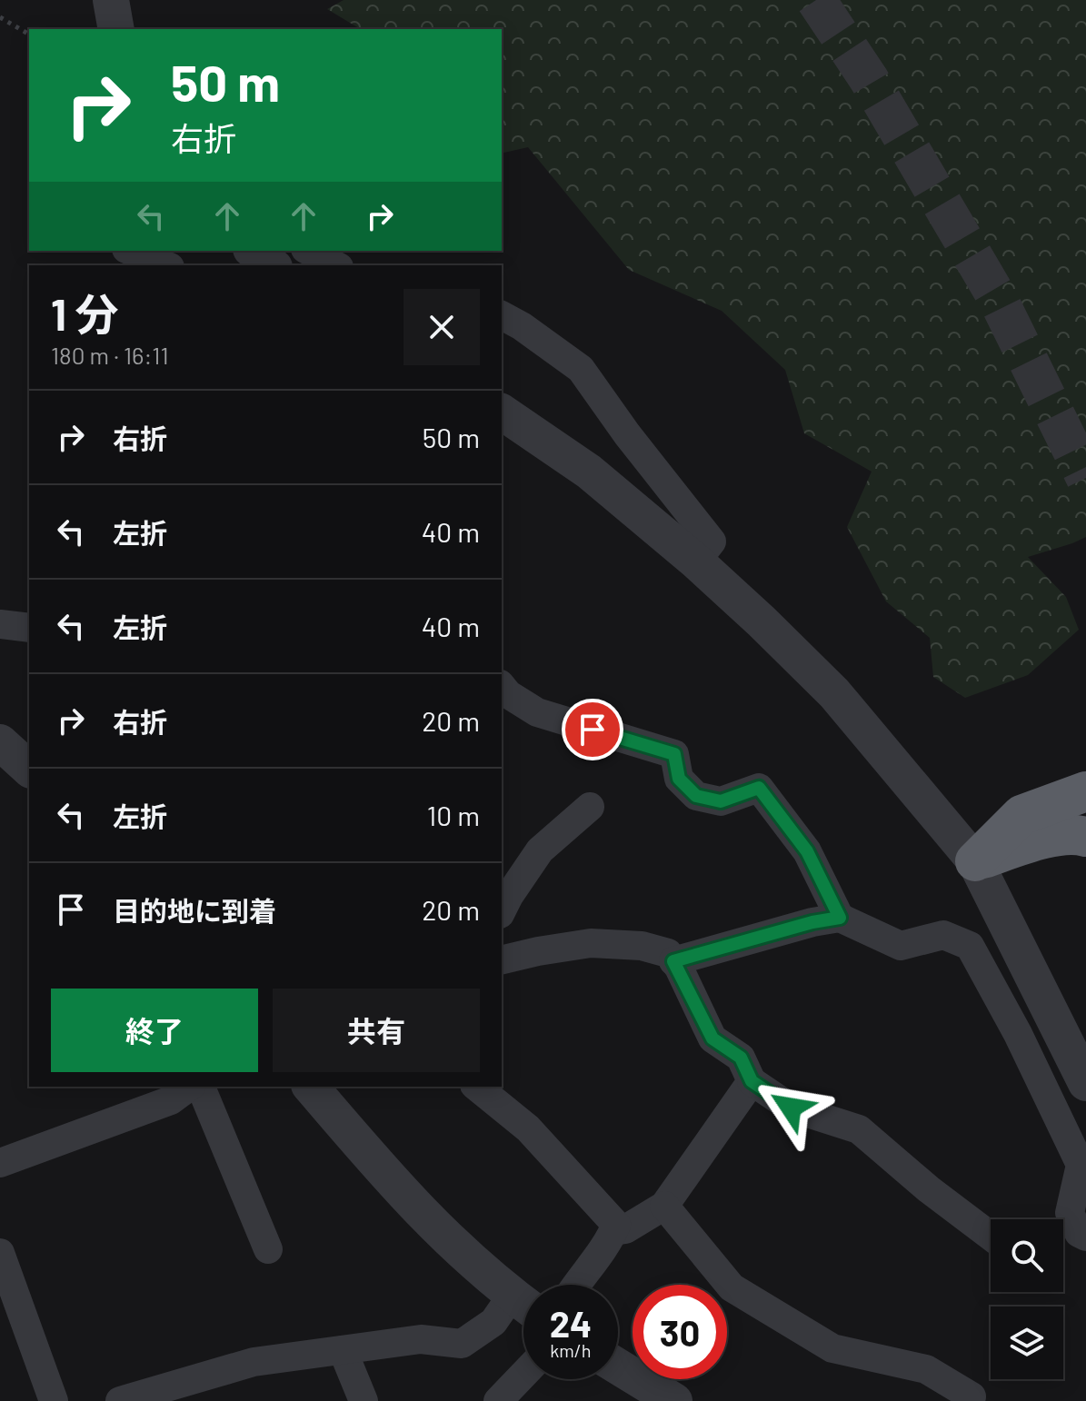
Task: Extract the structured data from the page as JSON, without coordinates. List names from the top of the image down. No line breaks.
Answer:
{"page":{"turn":["50 m","右折"],"heading":["1 分","180 m · 16:11"],"list":[{"name":"右折","value":"50 m"},{"name":"左折","value":"40 m"},{"name":"左折","value":"40 m"},{"name":"右折","value":"20 m"},{"name":"左折","value":"10 m"},{"name":"目的地に到着","value":"20 m"}],"buttons":["終了","共有"],"speed":"24 km/h","limit":"30"}}
